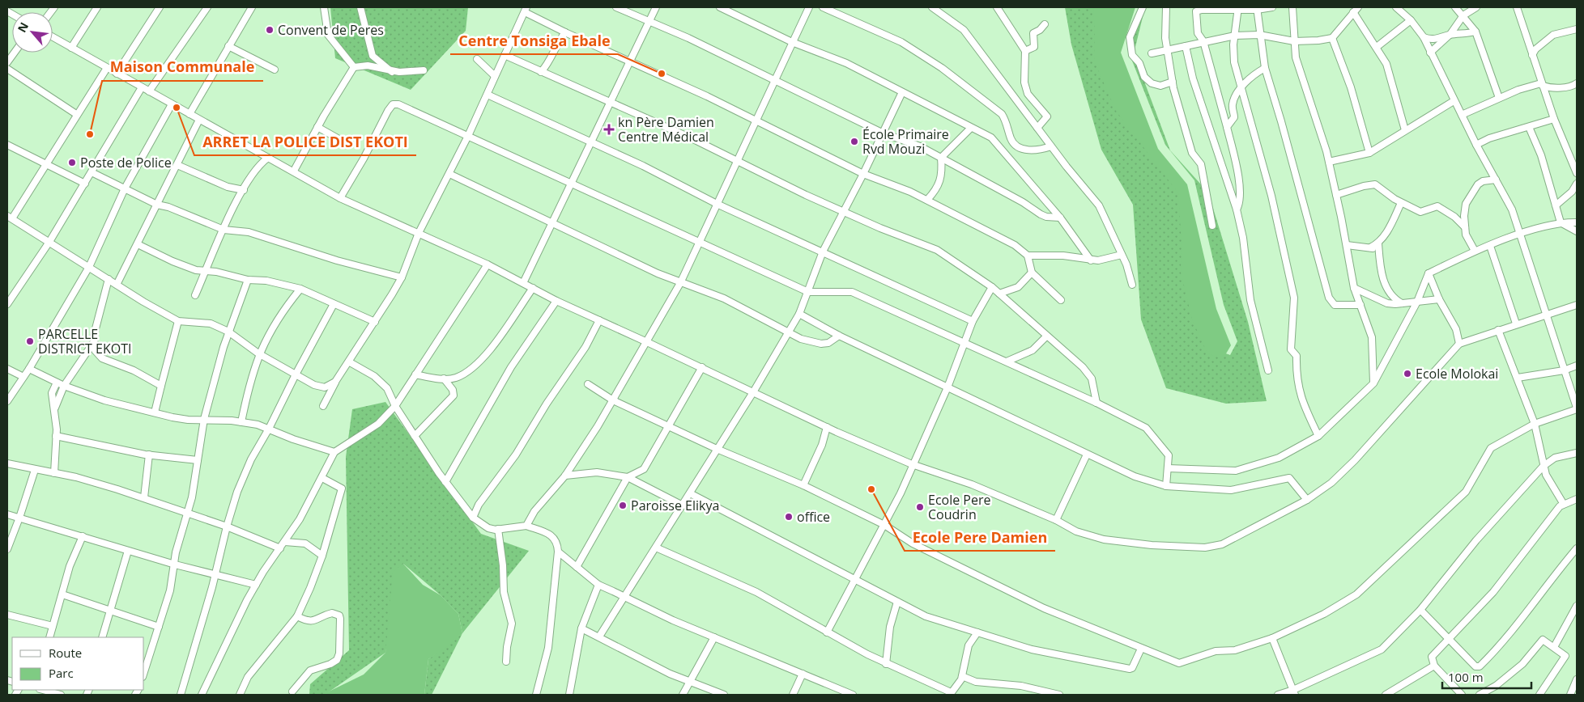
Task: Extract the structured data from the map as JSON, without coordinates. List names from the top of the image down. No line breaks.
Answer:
{"places":{"other":["Convent de Peres","Centre Tonsiga Ebale","ARRET LA POLICE DIST EKOTI","Maison Communale","École Primaire Rvd Mouzi","Poste de Police","PARCELLE DISTRICT EKOTI","Ecole Molokai","Ecole Pere Damien","Paroisse Elikya","Ecole Pere Coudrin","office"],"health":["kn Père Damien Centre Médical"]},"legend":["Route","Parc"],"scale_bar":"100 m","north":"top left"}
